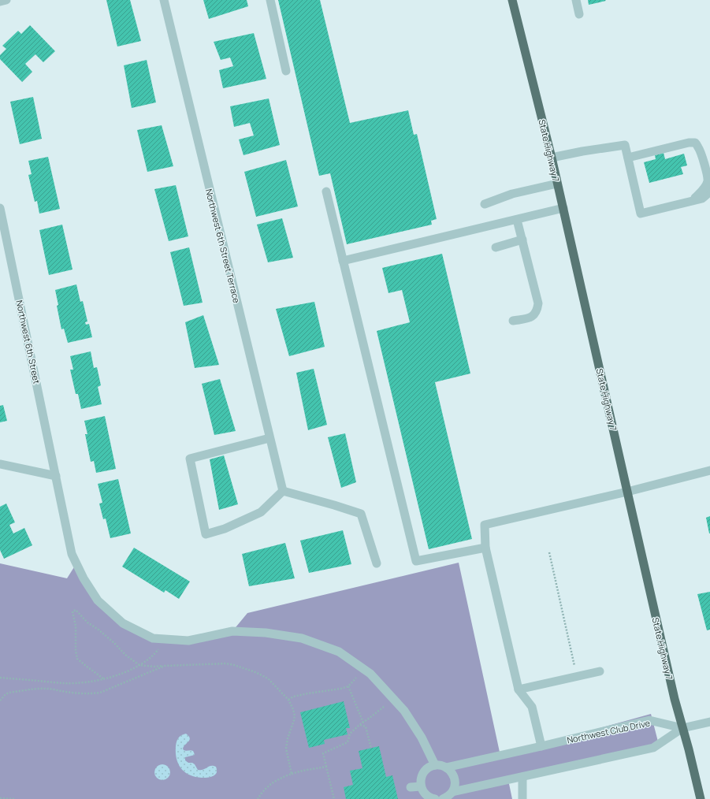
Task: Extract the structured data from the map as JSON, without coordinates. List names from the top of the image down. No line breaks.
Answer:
{"streets":{"main road":["State Highway 7"],"street":["Northwest 6th Street Terrace","Northwest 6th Street","Northwest Club Drive"]},"crossings":[["State Highway 7","Northwest Club Drive"]]}
